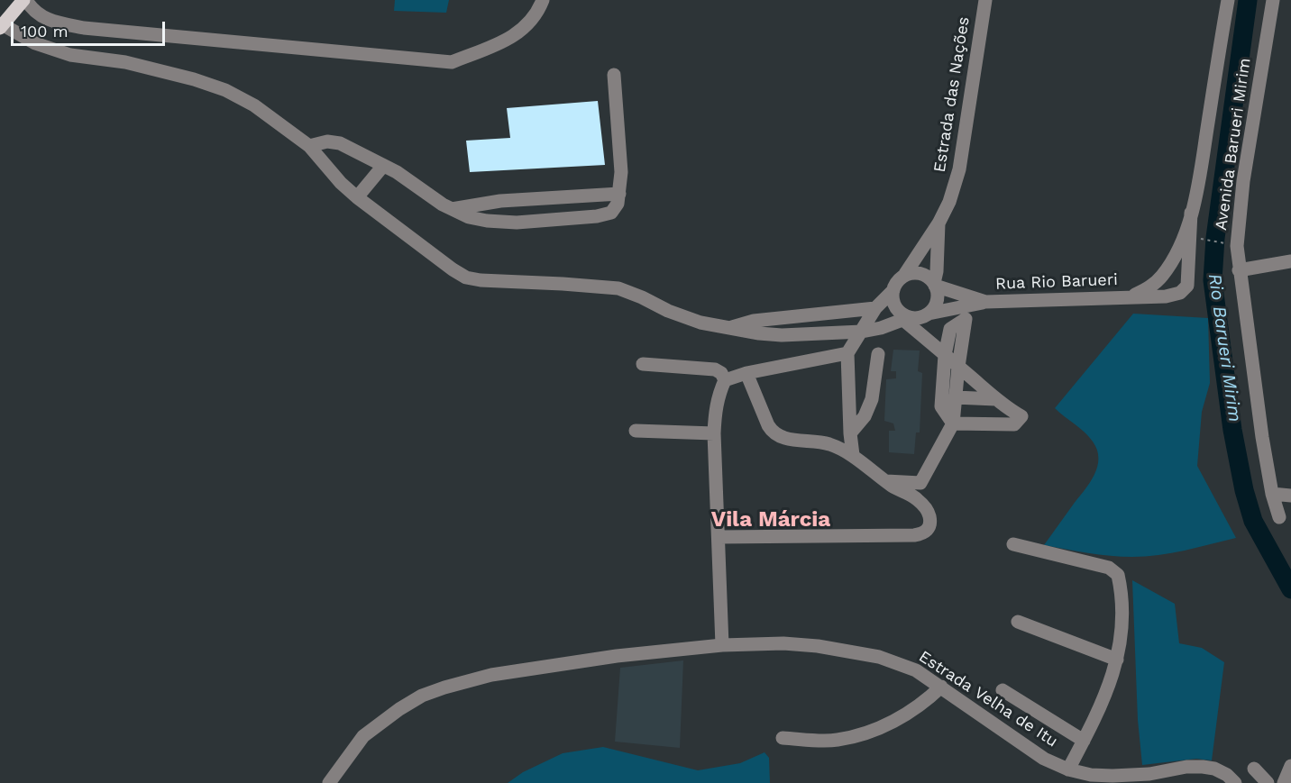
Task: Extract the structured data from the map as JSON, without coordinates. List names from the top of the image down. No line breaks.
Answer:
{"streets":{"street":["Estrada das Nações","Avenida Barueri Mirim","Rua Rio Barueri","Estrada Velha de Itu"]},"crossings":[["Estrada das Nações","Rua Rio Barueri"],["Avenida Barueri Mirim","Rua Rio Barueri"]],"districts":["Vila Márcia"],"water":["Rio Barueri Mirim"],"scale_bar":"100 m"}
